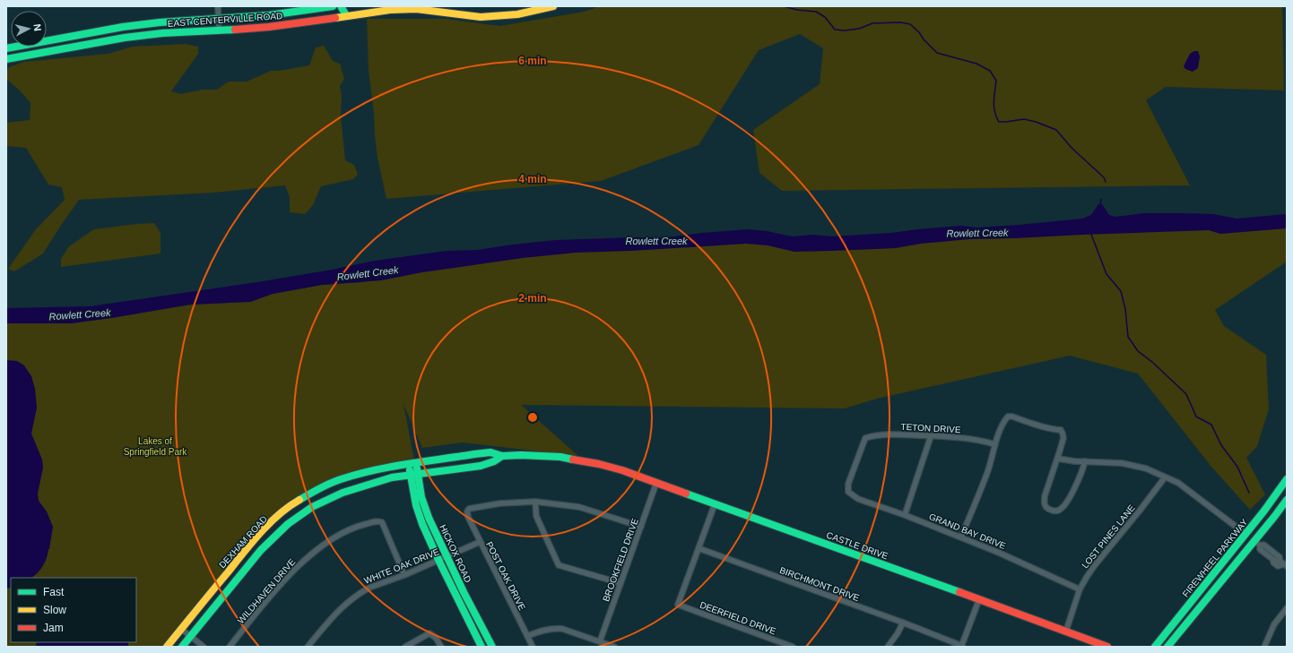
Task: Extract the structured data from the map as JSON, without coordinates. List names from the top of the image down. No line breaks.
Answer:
{"streets":{"street":["EAST CENTERVILLE ROAD","TETON DRIVE","GRAND BAY DRIVE","LOST PINES LANE","DEXHAM ROAD","CASTLE DRIVE","HICKOX ROAD","FIREWHEEL PARKWAY","BROOKFIELD DRIVE","WHITE OAK DRIVE","POST OAK DRIVE","BIRCHMONT DRIVE","WILDHAVEN DRIVE","DEERFIELD DRIVE"]},"crossings":[["TETON DRIVE","GRAND BAY DRIVE"],["GRAND BAY DRIVE","LOST PINES LANE"],["LOST PINES LANE","CASTLE DRIVE"],["DEXHAM ROAD","CASTLE DRIVE"],["DEXHAM ROAD","HICKOX ROAD"],["CASTLE DRIVE","BROOKFIELD DRIVE"],["HICKOX ROAD","WHITE OAK DRIVE"],["WHITE OAK DRIVE","POST OAK DRIVE"],["WHITE OAK DRIVE","WILDHAVEN DRIVE"],["BIRCHMONT DRIVE","DEERFIELD DRIVE"]],"water":["Rowlett Creek"],"parks":["Lakes of Springfield Park"],"legend":["Fast","Slow","Jam"],"north":"right","rings":["6 min","4 min","2 min"]}
